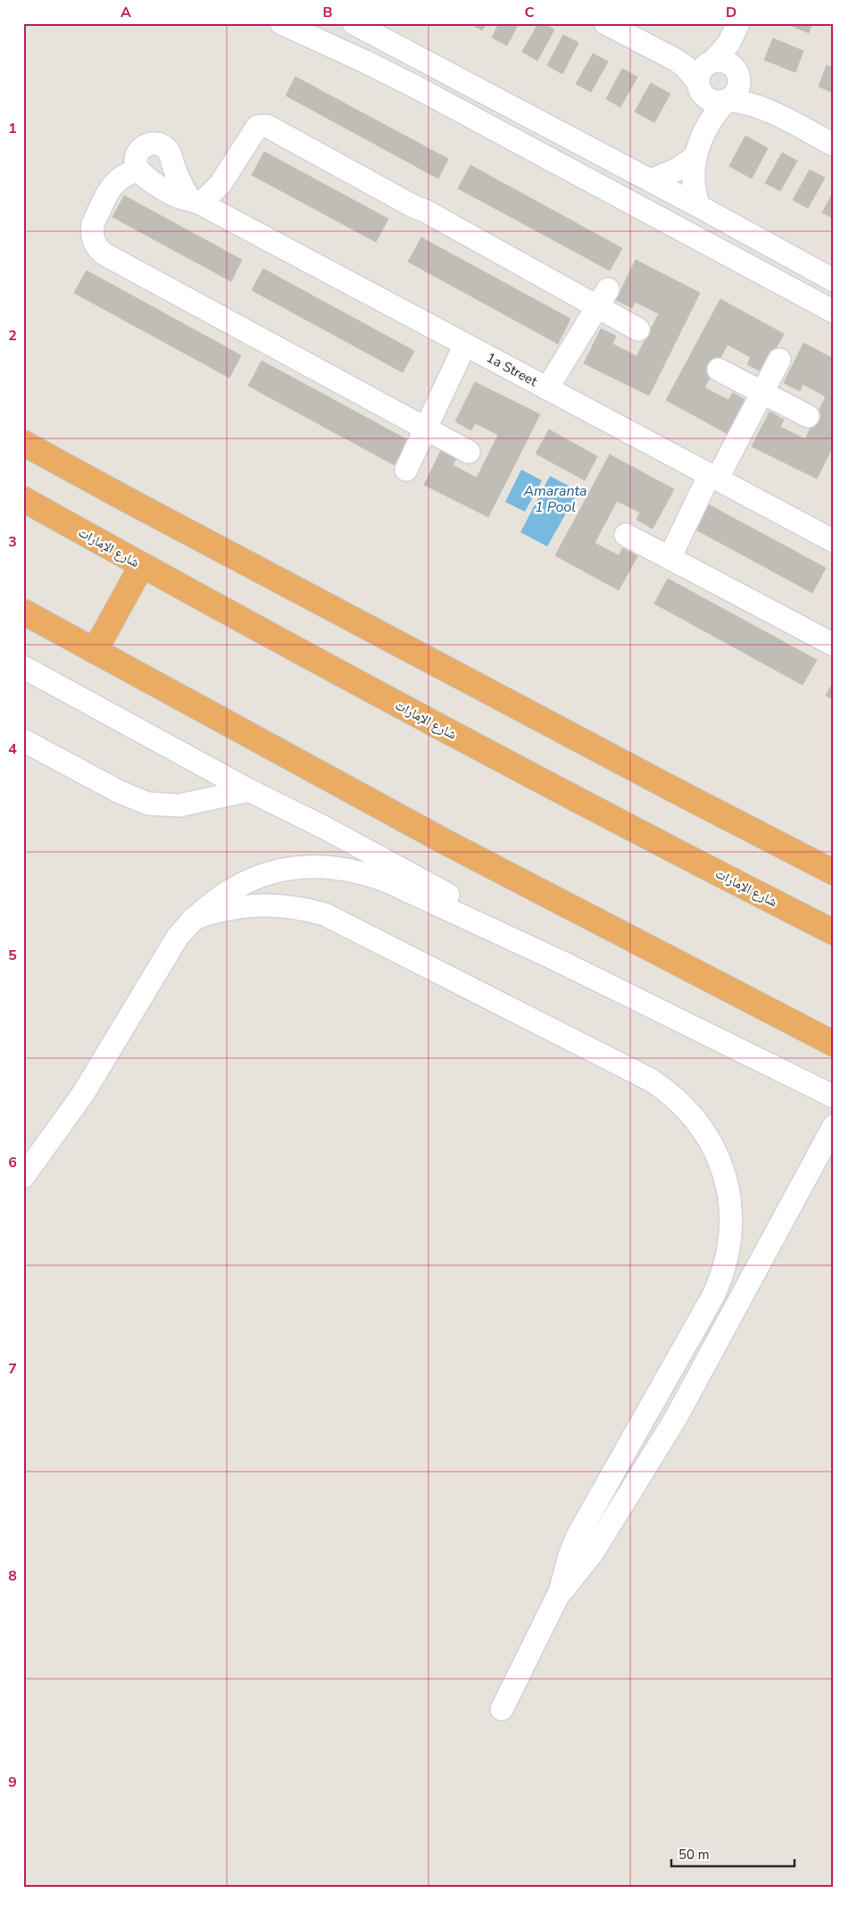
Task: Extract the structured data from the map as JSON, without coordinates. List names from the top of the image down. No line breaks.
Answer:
{"streets":{"highway":["شارع الإمارات"],"street":["1a Street"]},"water":["Amaranta 1 Pool"],"scale_bar":"50 m","grid":{"columns":["A","B","C","D"],"rows":["1","2","3","4","5","6","7","8","9"]}}
